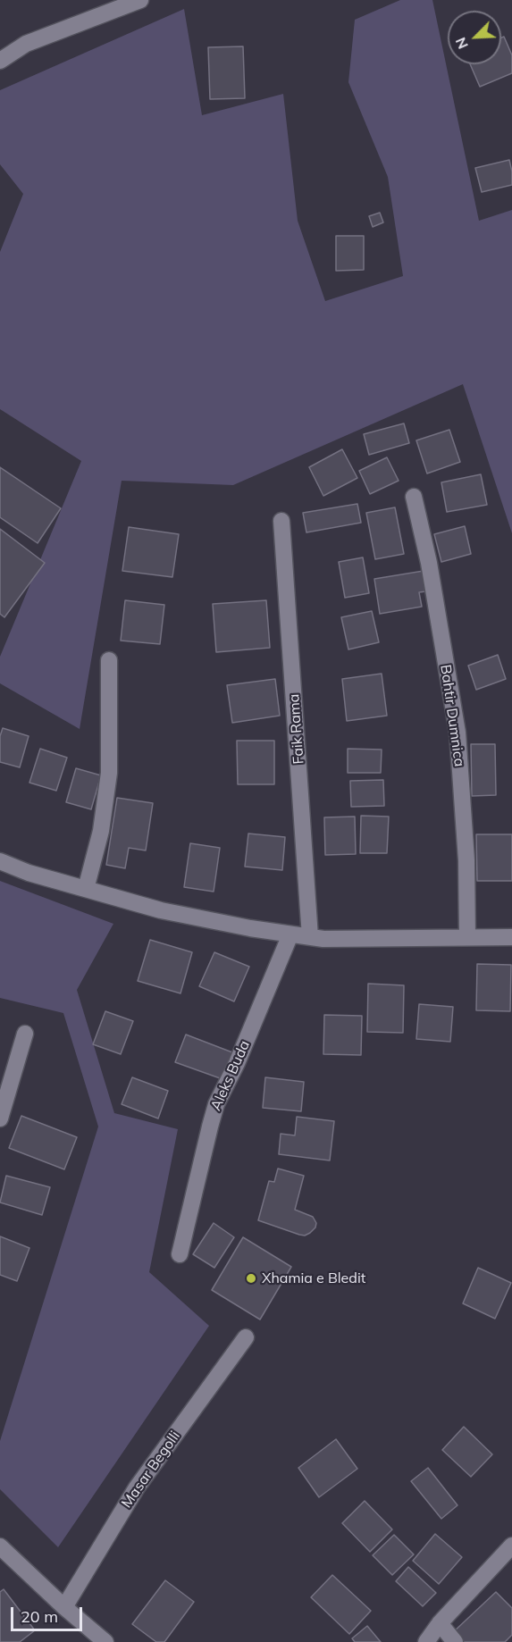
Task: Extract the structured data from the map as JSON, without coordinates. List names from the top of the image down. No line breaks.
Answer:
{"streets":{"street":["Bahtir Dumnica","Faik Rama","Aleks Buda","Masar Begolli"]},"places":["Xhamia e Bledit"],"scale_bar":"20 m","north":"bottom left"}
